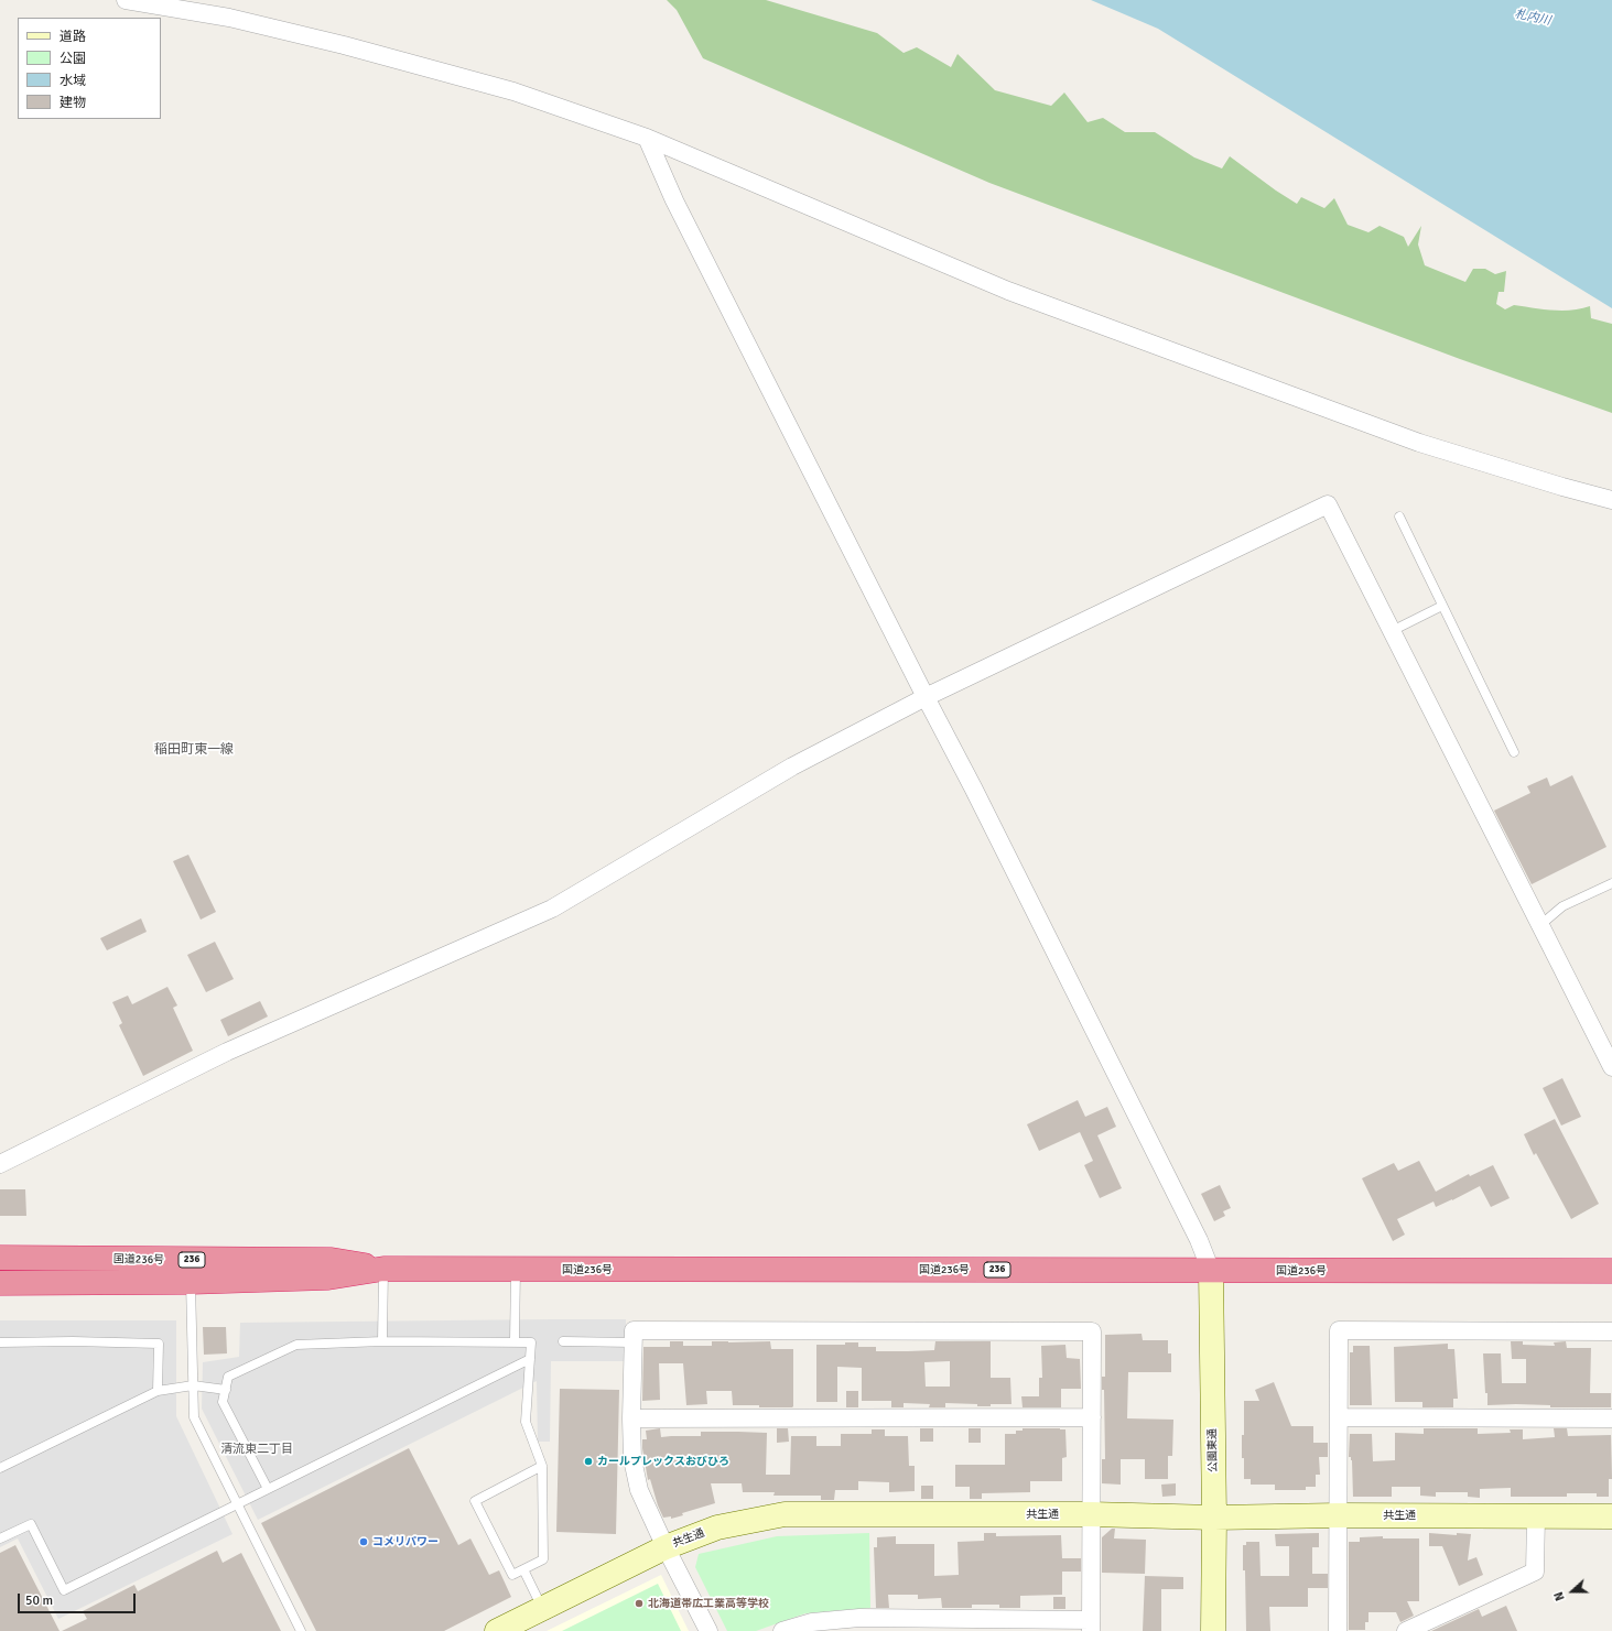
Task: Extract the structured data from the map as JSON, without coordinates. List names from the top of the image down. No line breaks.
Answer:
{"streets":{"highway":["国道236号","236"],"street":["公園東通","共生通"]},"crossings":[["国道236号","公園東通"],["公園東通","共生通"]],"districts":["稲田町東一線","清流東二丁目"],"water":["札内川"],"places":["カールプレックスおびひろ","コメリパワー","北海道帯広工業高等学校"],"legend":["道路","公園","水域","建物"],"scale_bar":"50 m","north":"left"}
